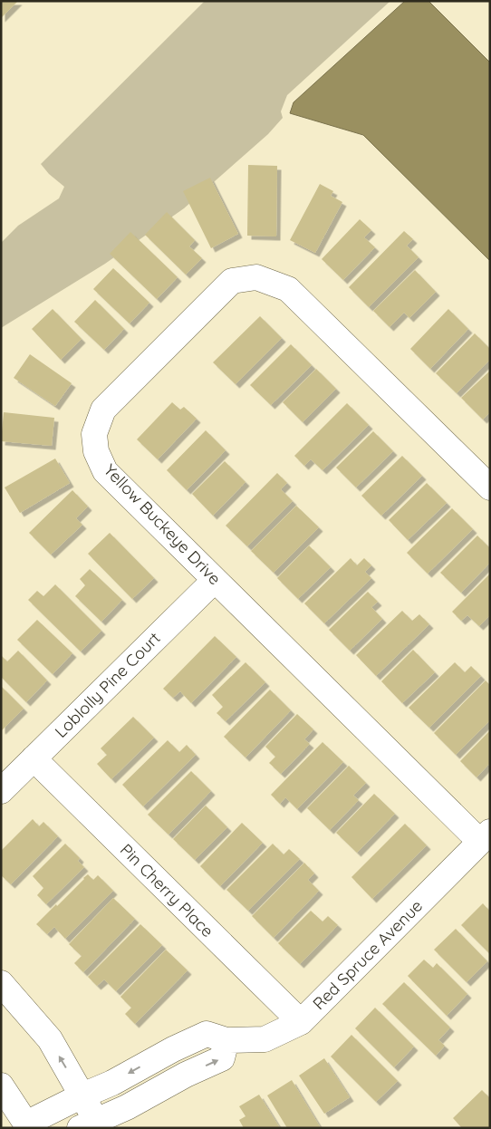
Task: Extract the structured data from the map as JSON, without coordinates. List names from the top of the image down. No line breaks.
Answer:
{"streets":{"street":["Yellow Buckeye Drive","Loblolly Pine Court","Pin Cherry Place","Red Spruce Avenue"]},"crossings":[["Yellow Buckeye Drive","Loblolly Pine Court"],["Yellow Buckeye Drive","Red Spruce Avenue"],["Loblolly Pine Court","Pin Cherry Place"],["Pin Cherry Place","Red Spruce Avenue"]]}
